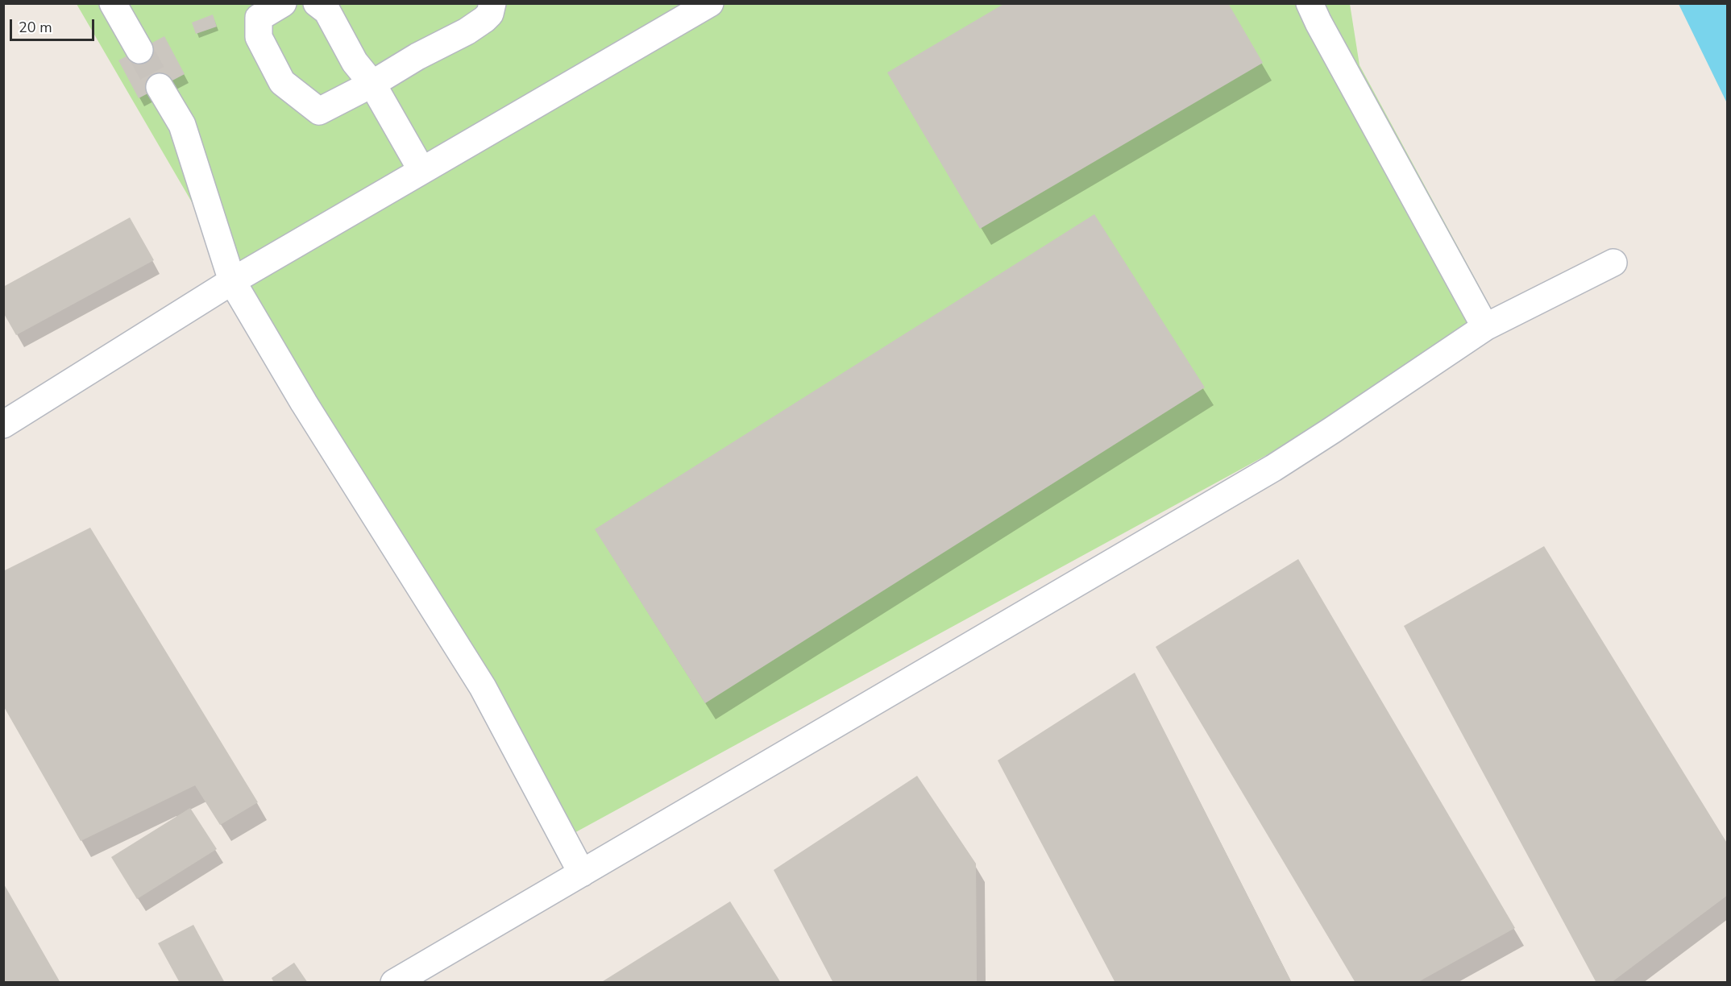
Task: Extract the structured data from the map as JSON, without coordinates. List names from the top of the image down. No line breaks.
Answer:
{"scale_bar":"20 m"}
